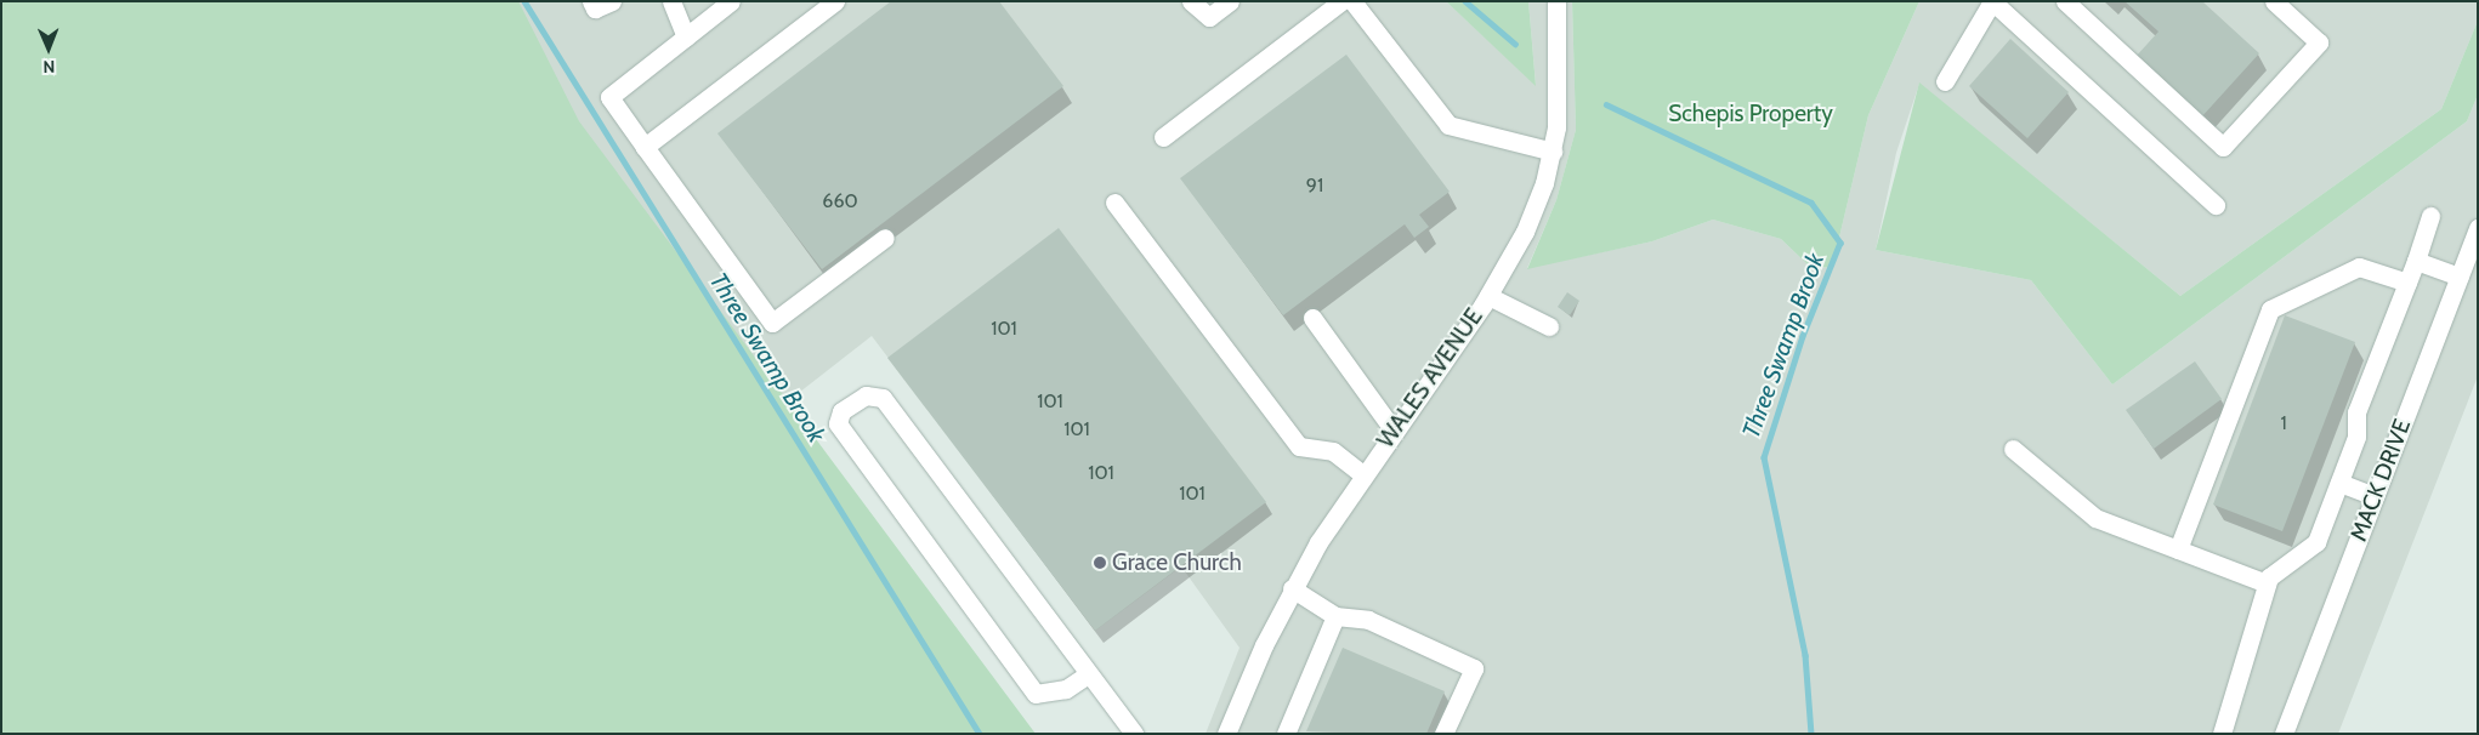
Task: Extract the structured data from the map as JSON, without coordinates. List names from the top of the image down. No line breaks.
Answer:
{"streets":{"street":["WALES AVENUE","MACK DRIVE"]},"water":["Three Swamp Brook"],"parks":["Schepis Property"],"places":["Grace Church"],"house_numbers":["91","660","101","101","1","101","101","101"],"north":"bottom"}
